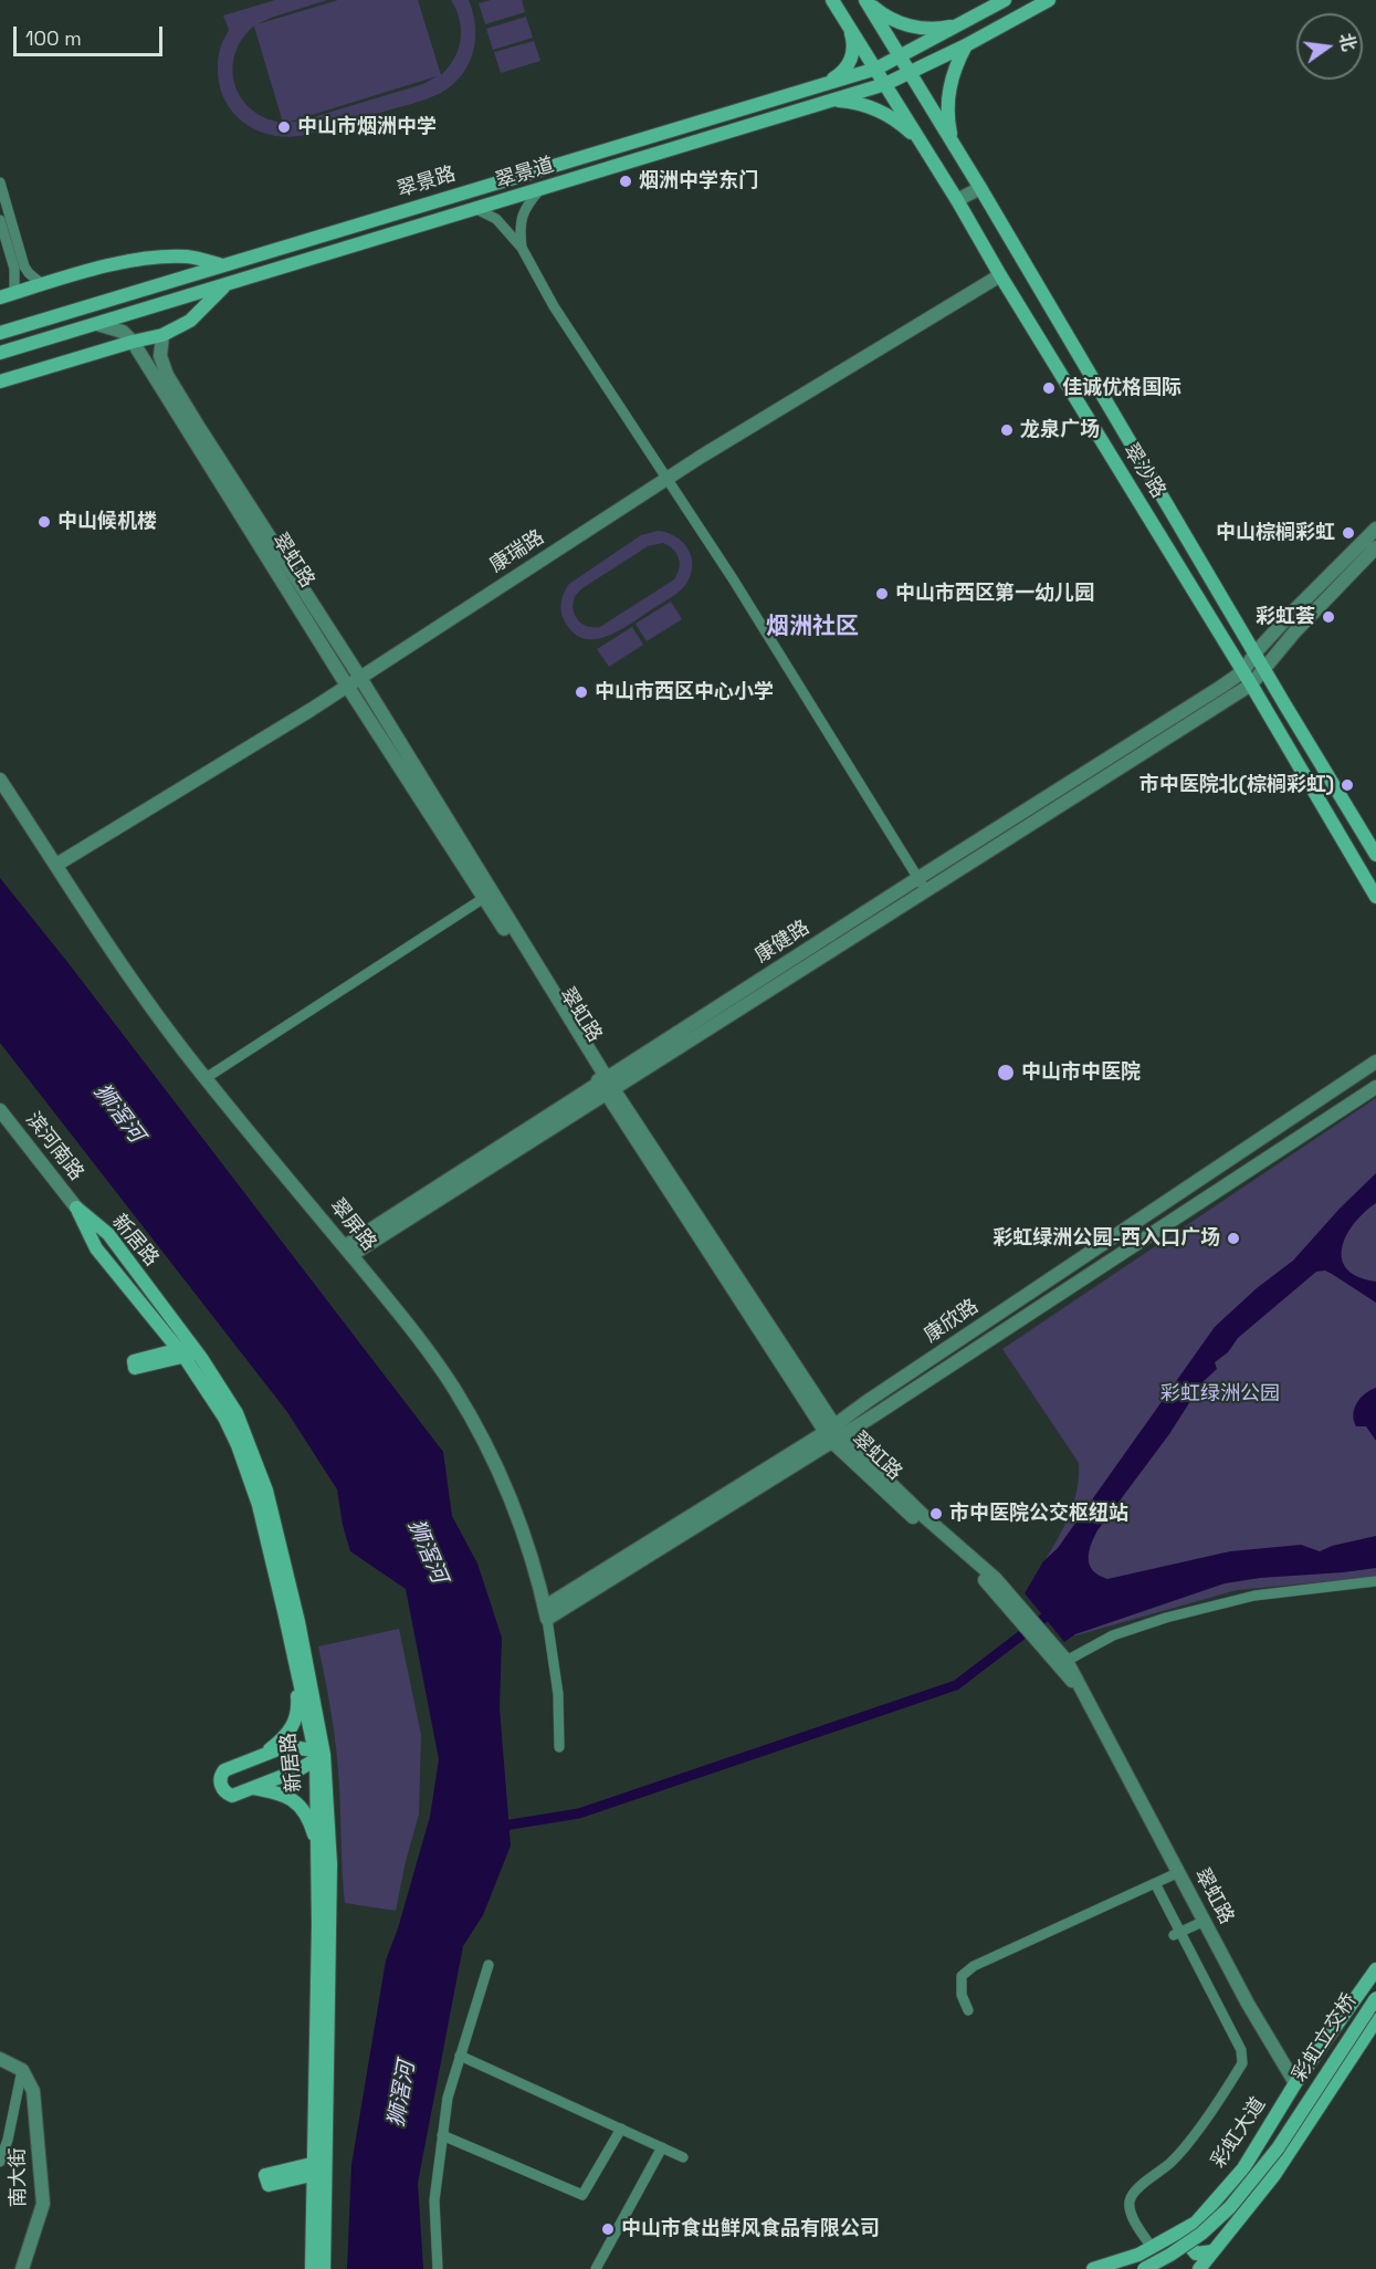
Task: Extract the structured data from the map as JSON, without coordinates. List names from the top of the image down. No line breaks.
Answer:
{"streets":{"main road":["翠景道","翠景路","翠沙路","新居路","彩虹立交桥","彩虹大道"],"street":["康瑞路","翠虹路","康健路","滨河南路","翠屏路","康欣路","南大街"]},"crossings":[["翠景道","翠沙路"],["翠景道","翠虹路"],["翠景路","翠沙路"],["翠沙路","康瑞路"],["翠沙路","康健路"],["康瑞路","翠虹路"],["康瑞路","翠屏路"],["翠虹路","康健路"],["翠虹路","康欣路"],["翠虹路","彩虹大道"],["康健路","翠屏路"],["滨河南路","新居路"],["翠屏路","康欣路"],["彩虹立交桥","彩虹大道"]],"districts":["烟洲社区"],"water":["狮滘河"],"parks":["彩虹绿洲公园"],"places":["中山市烟洲中学","烟洲中学东门","佳诚优格国际","龙泉广场","中山候机楼","中山棕榈彩虹","中山市西区第一幼儿园","彩虹荟","中山市西区中心小学","市中医院北(棕榈彩虹)","中山市中医院","彩虹绿洲公园-西入口广场","市中医院公交枢纽站","中山市食出鲜风食品有限公司"],"scale_bar":"100 m","north":"right"}
